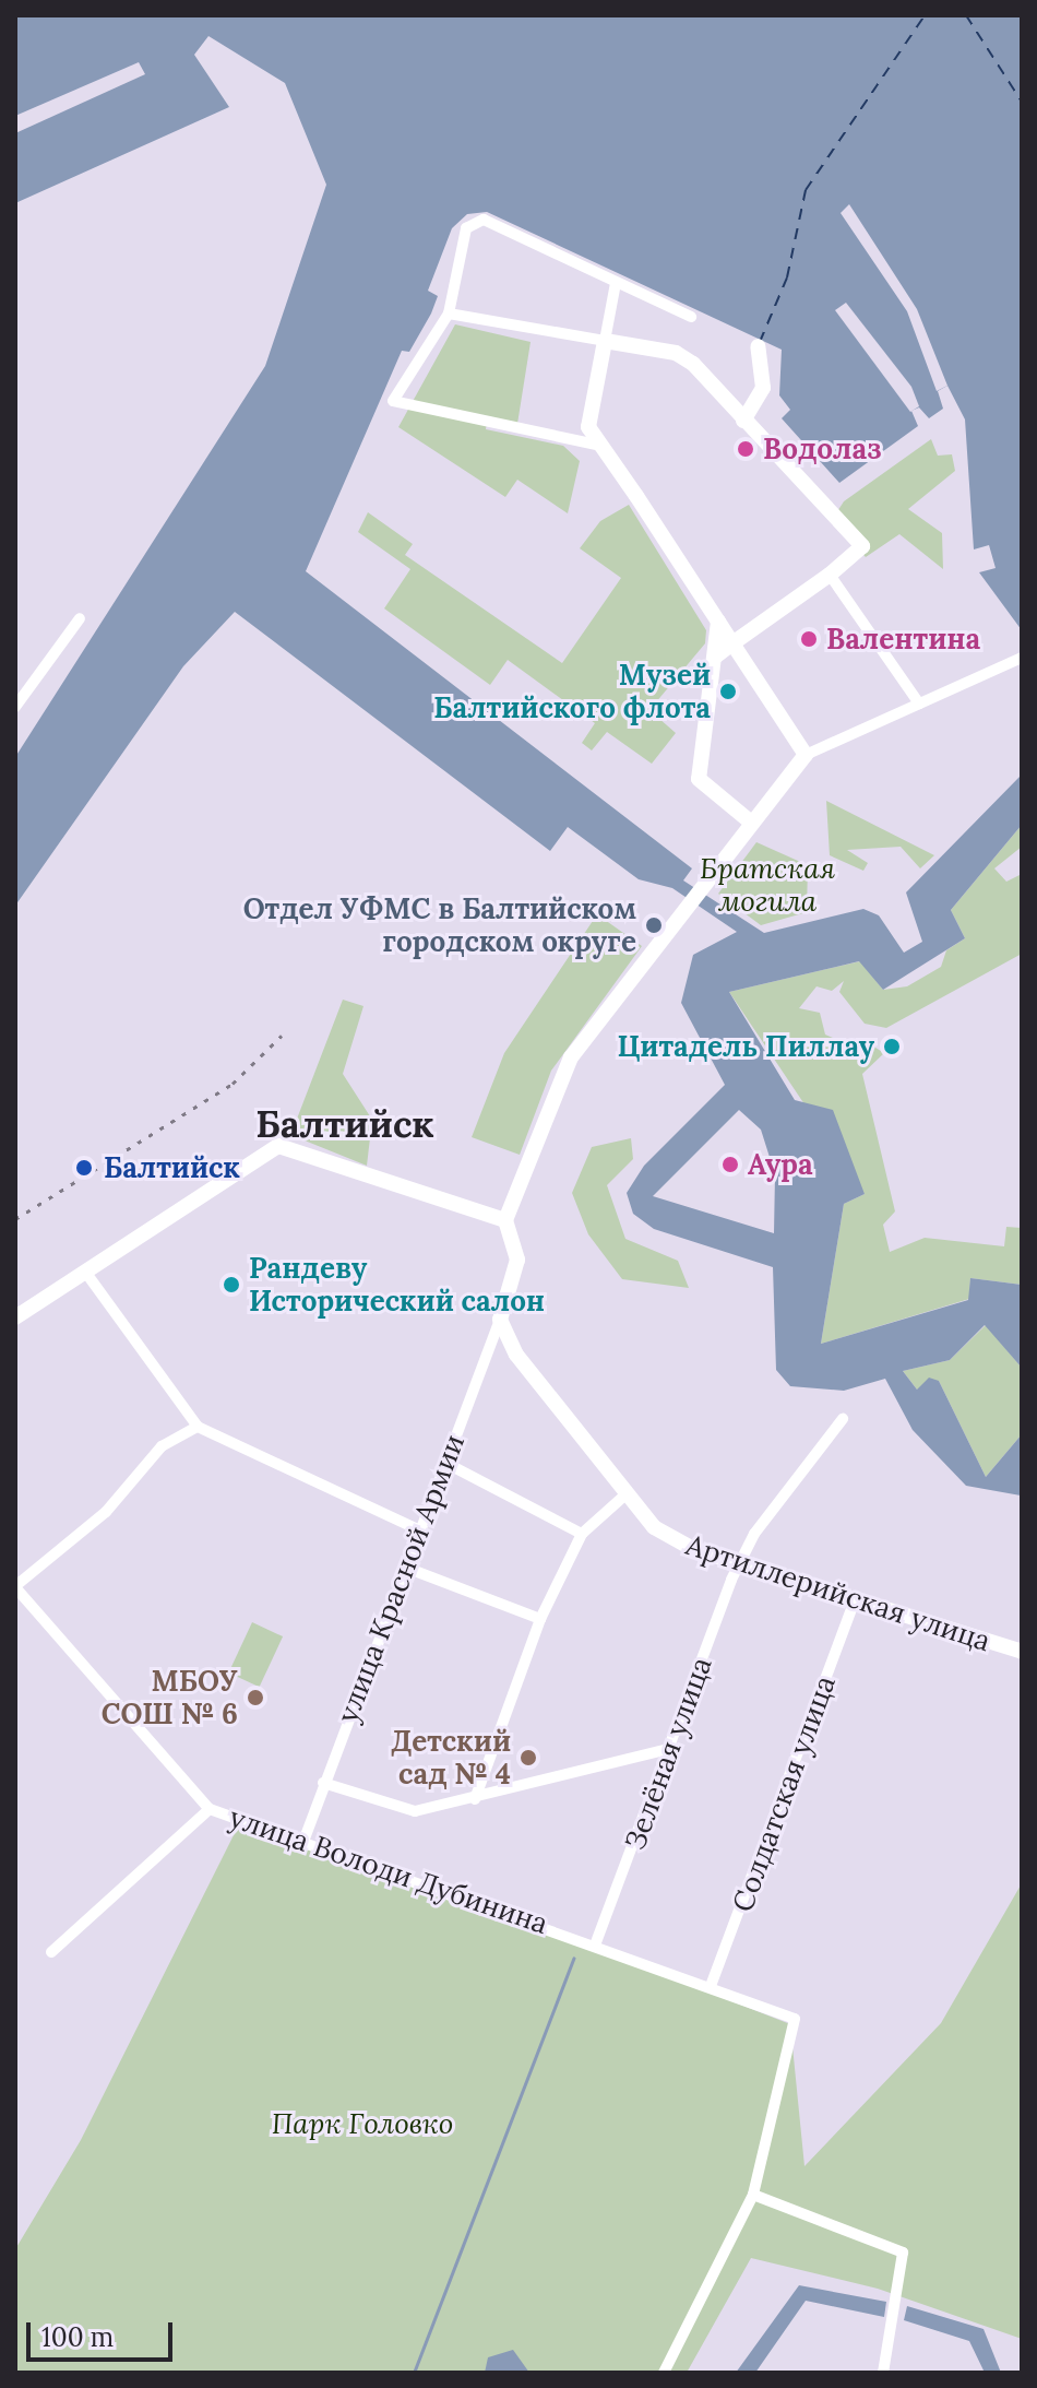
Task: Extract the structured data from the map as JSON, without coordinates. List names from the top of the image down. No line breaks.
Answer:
{"streets":{"street":["улица Красной Армии","Артиллерийская улица","Зелёная улица","Солдатская улица","улица Володи Дубинина"]},"crossings":[["улица Красной Армии","Артиллерийская улица"],["улица Красной Армии","улица Володи Дубинина"],["Артиллерийская улица","Зелёная улица"],["Артиллерийская улица","Солдатская улица"],["Зелёная улица","улица Володи Дубинина"],["Солдатская улица","улица Володи Дубинина"]],"districts":["Балтийск"],"parks":["Братская могила","Парк Головко"],"places":["Водолаз","Валентина","Музей Балтийского флота","Отдел УФМС в Балтийском городском округе","Цитадель Пиллау","Аура","Балтийск","Рандеву Исторический салон","МБОУ СОШ № 6","Детский сад № 4"],"scale_bar":"100 m"}
